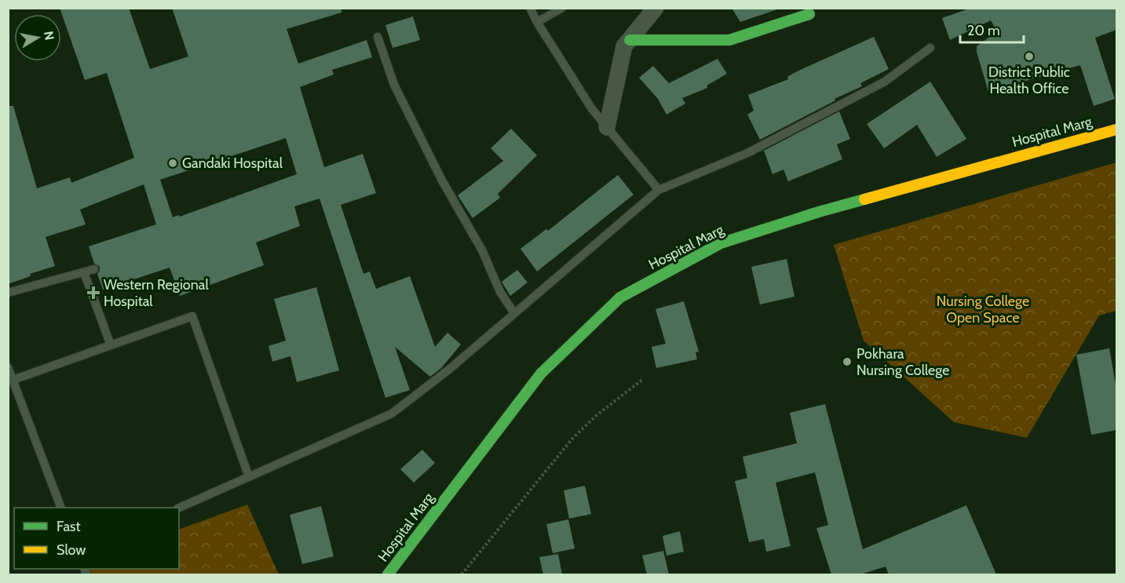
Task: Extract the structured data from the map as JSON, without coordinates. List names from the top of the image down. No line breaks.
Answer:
{"streets":{"main road":["Hospital Marg"]},"parks":["Nursing College Open Space"],"places":{"other":["District Public Health Office","Gandaki Hospital","Pokhara Nursing College"],"health":["Western Regional Hospital"]},"legend":["Fast","Slow"],"scale_bar":"20 m","north":"right"}
